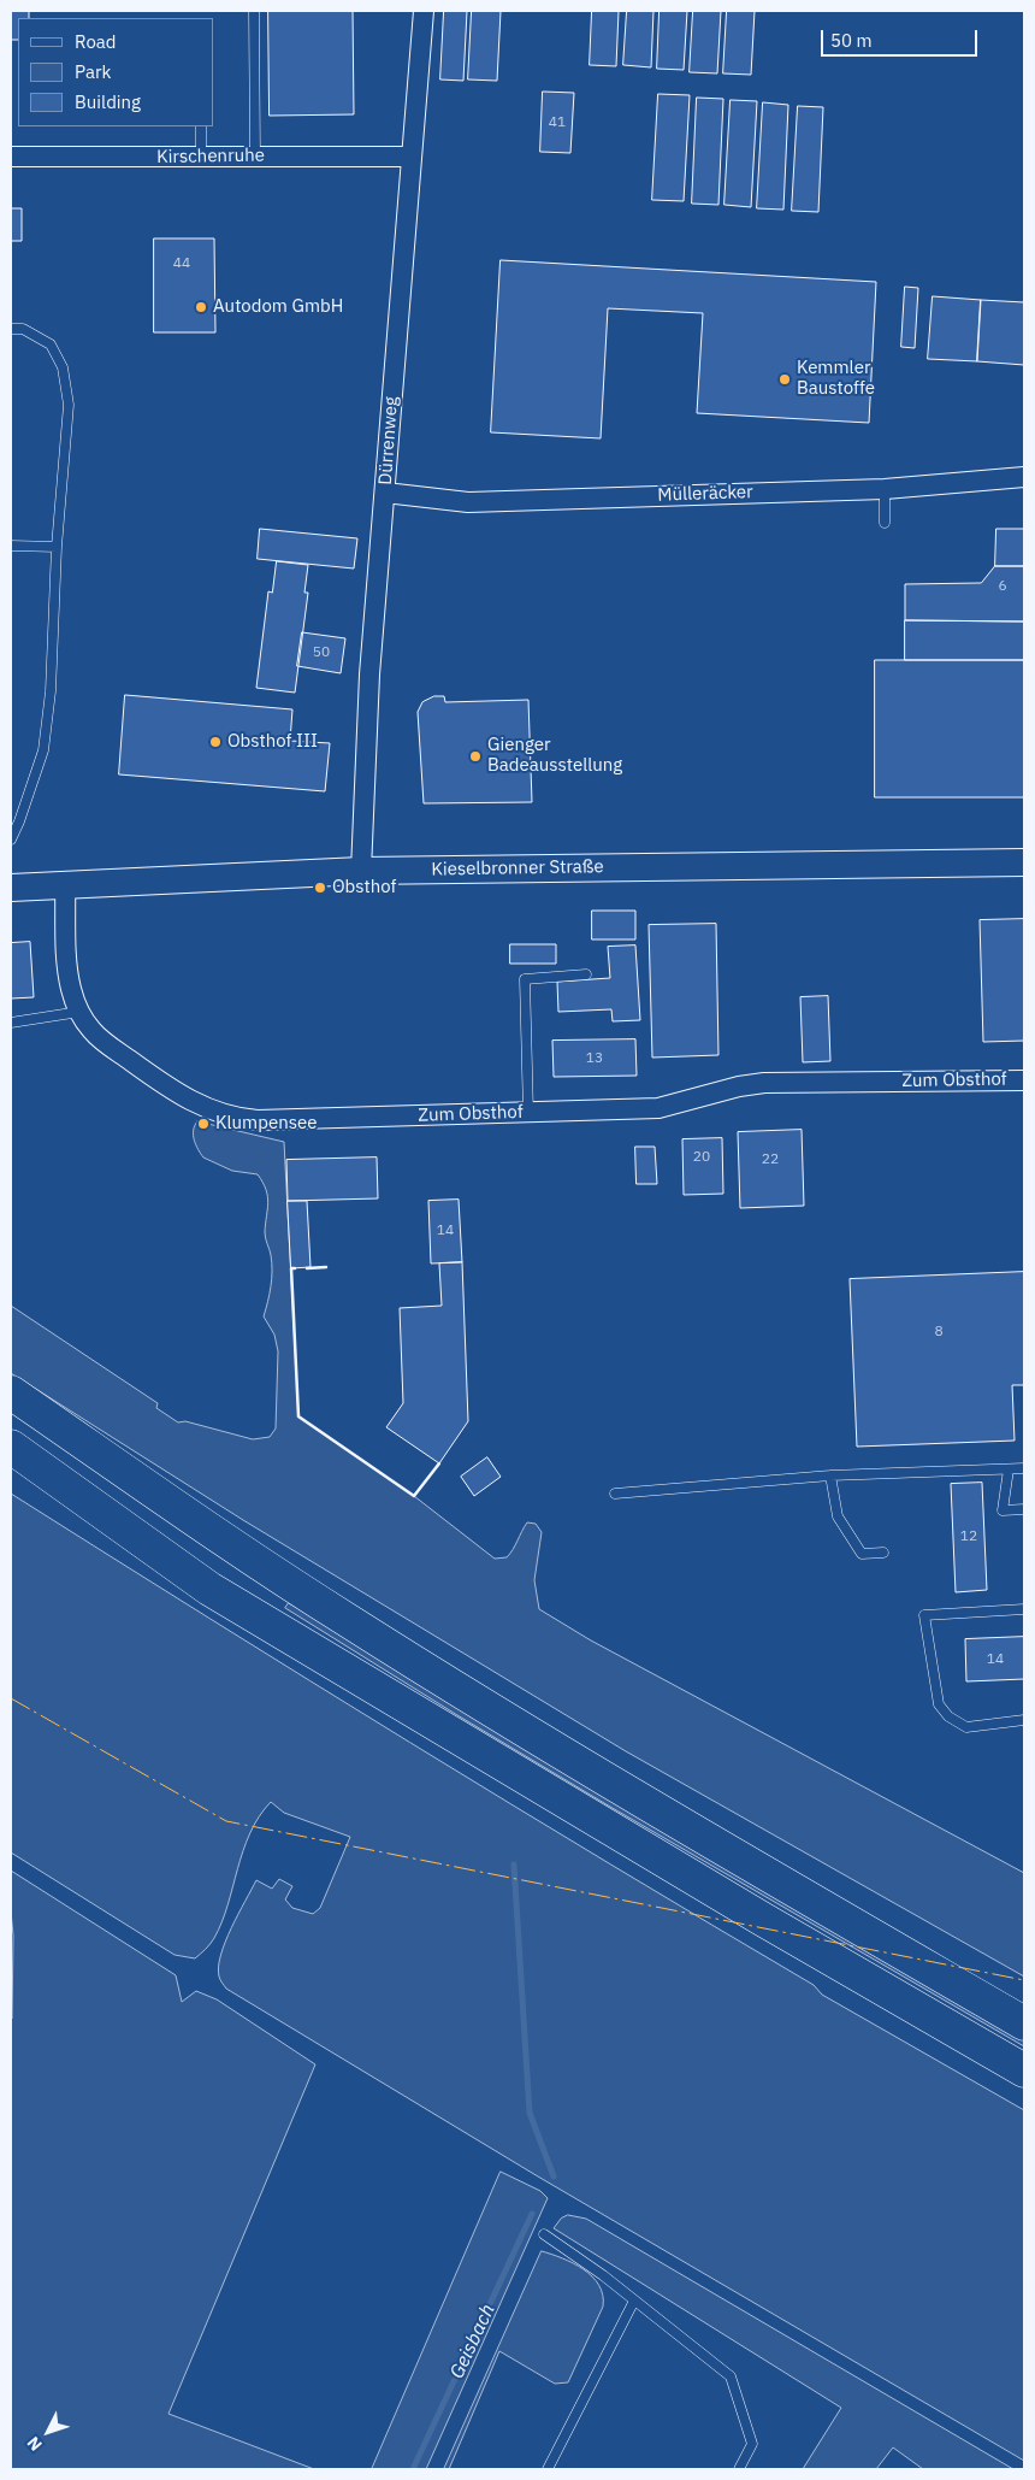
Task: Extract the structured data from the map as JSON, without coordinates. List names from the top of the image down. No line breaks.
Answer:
{"streets":{"street":["Kirschenruhe","Dürrenweg","Mülleräcker","Kieselbronner Straße","Zum Obsthof"]},"crossings":[["Kirschenruhe","Dürrenweg"],["Dürrenweg","Mülleräcker"],["Dürrenweg","Kieselbronner Straße"],["Kieselbronner Straße","Zum Obsthof"]],"water":["Geisbach"],"places":["Autodom GmbH","Kemmler Baustoffe","Obsthof III","Gienger Badeausstellung","Obsthof","Klumpensee"],"house_numbers":["41","44","6","50","13","20","22","14","8","12","14"],"legend":["Road","Park","Building"],"scale_bar":"50 m","north":"bottom left"}
